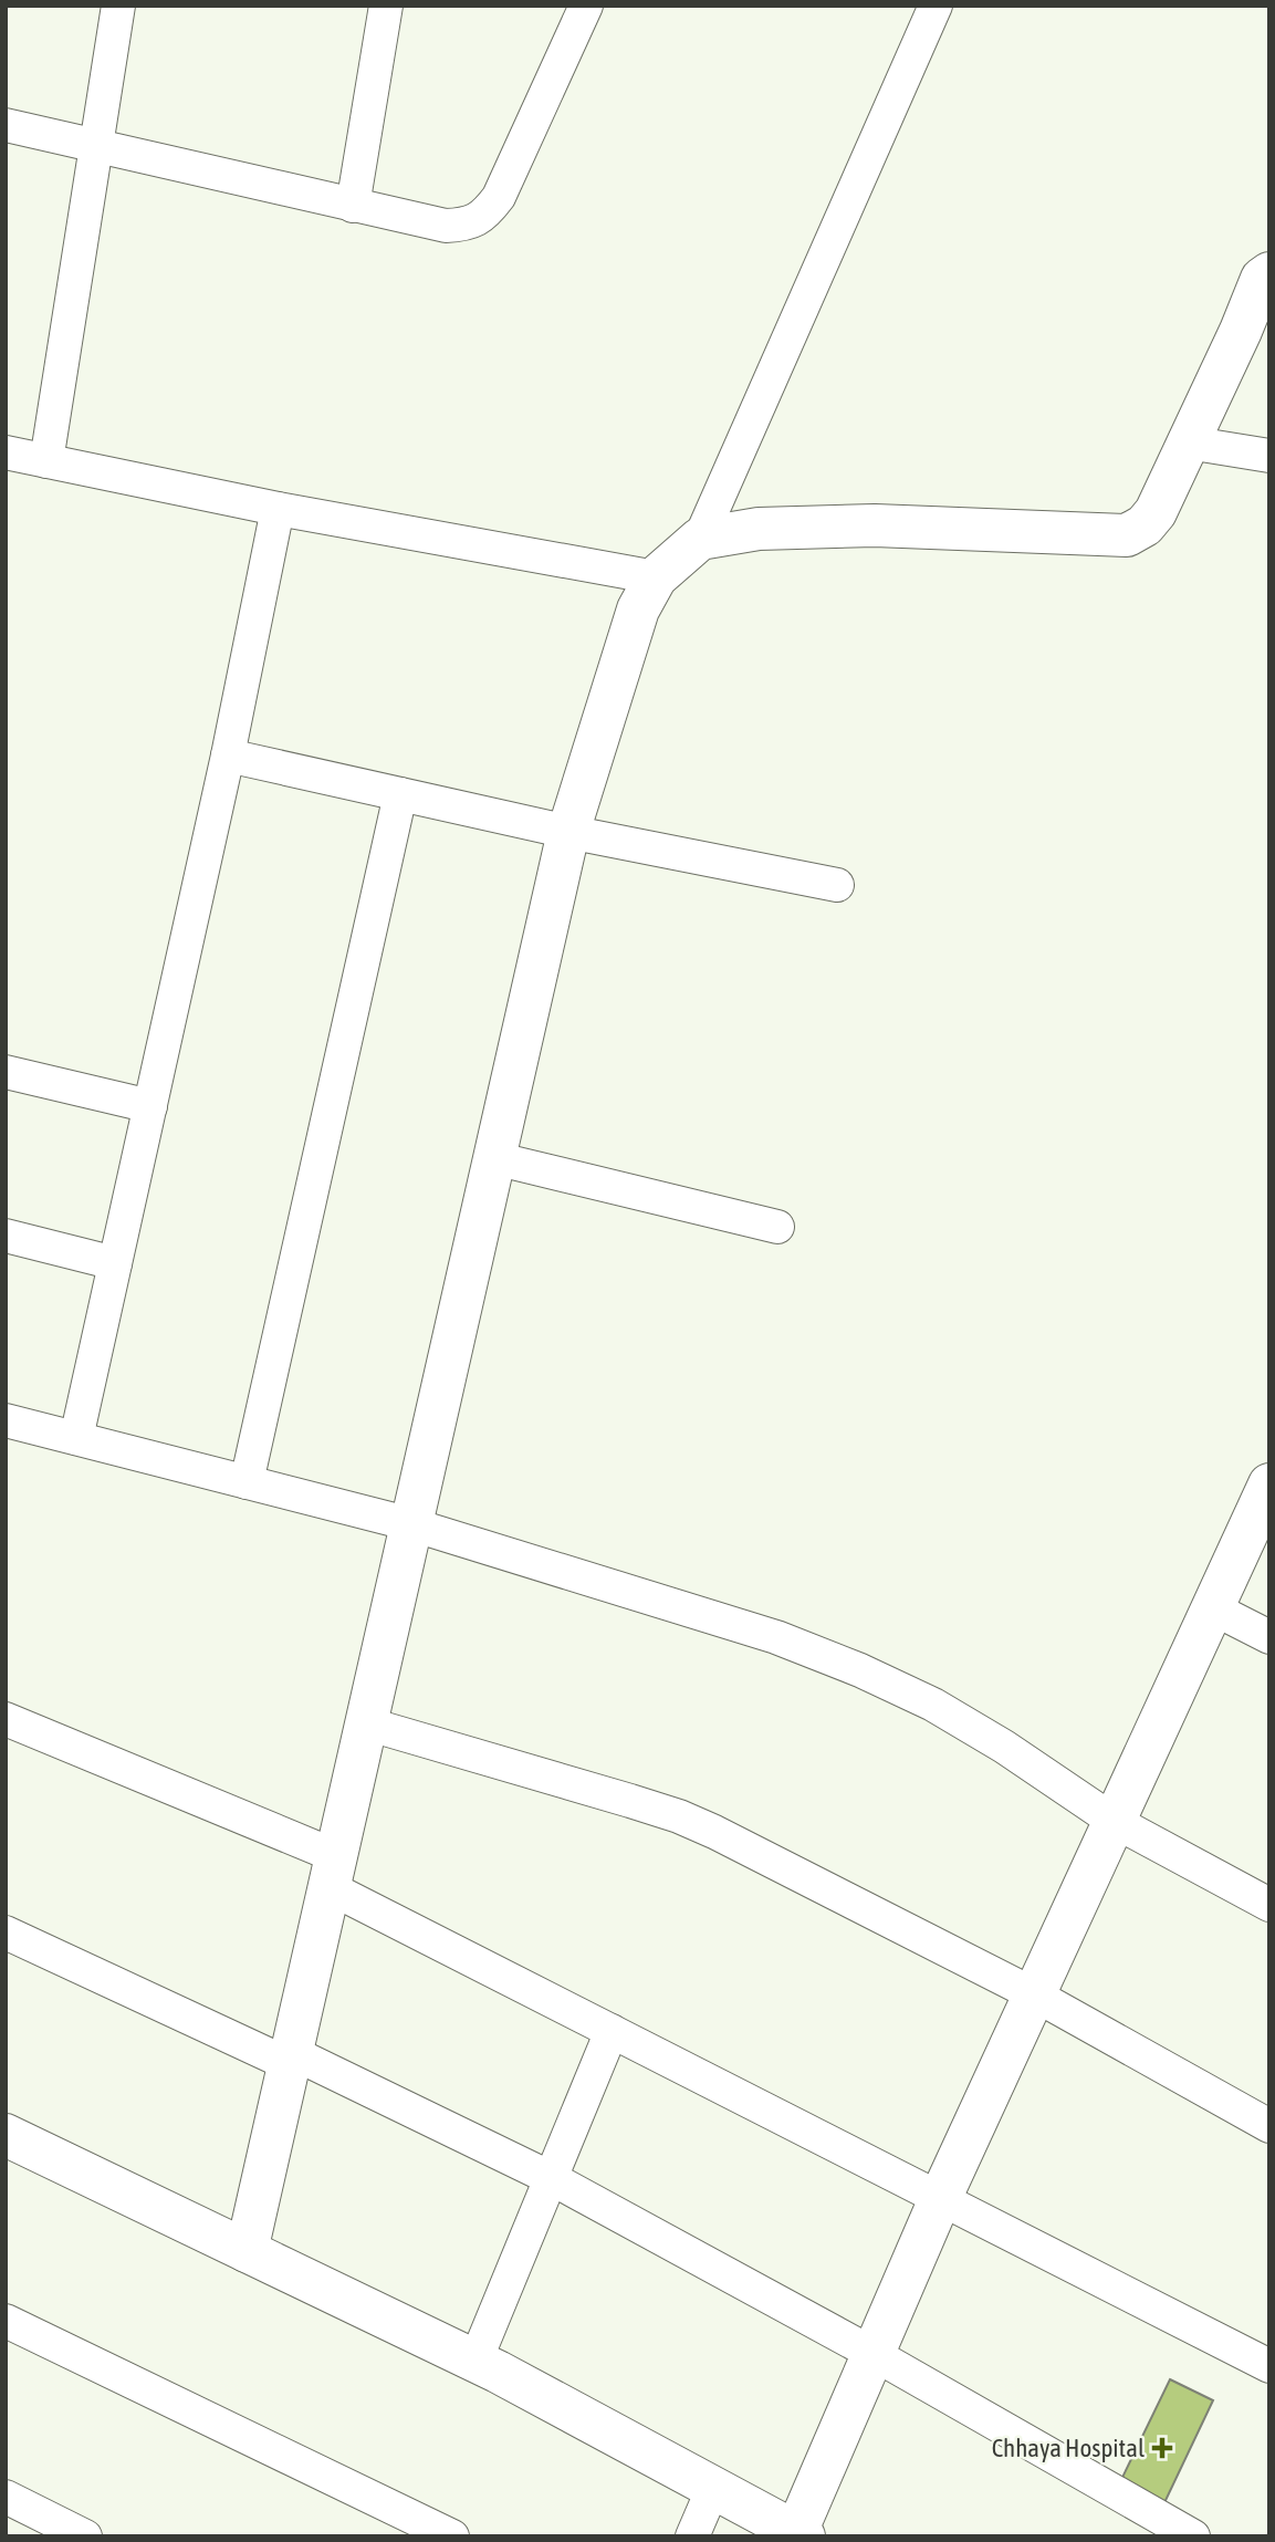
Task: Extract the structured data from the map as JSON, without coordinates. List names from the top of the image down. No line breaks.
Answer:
{"places":{"health":["Chhaya Hospital"]}}
